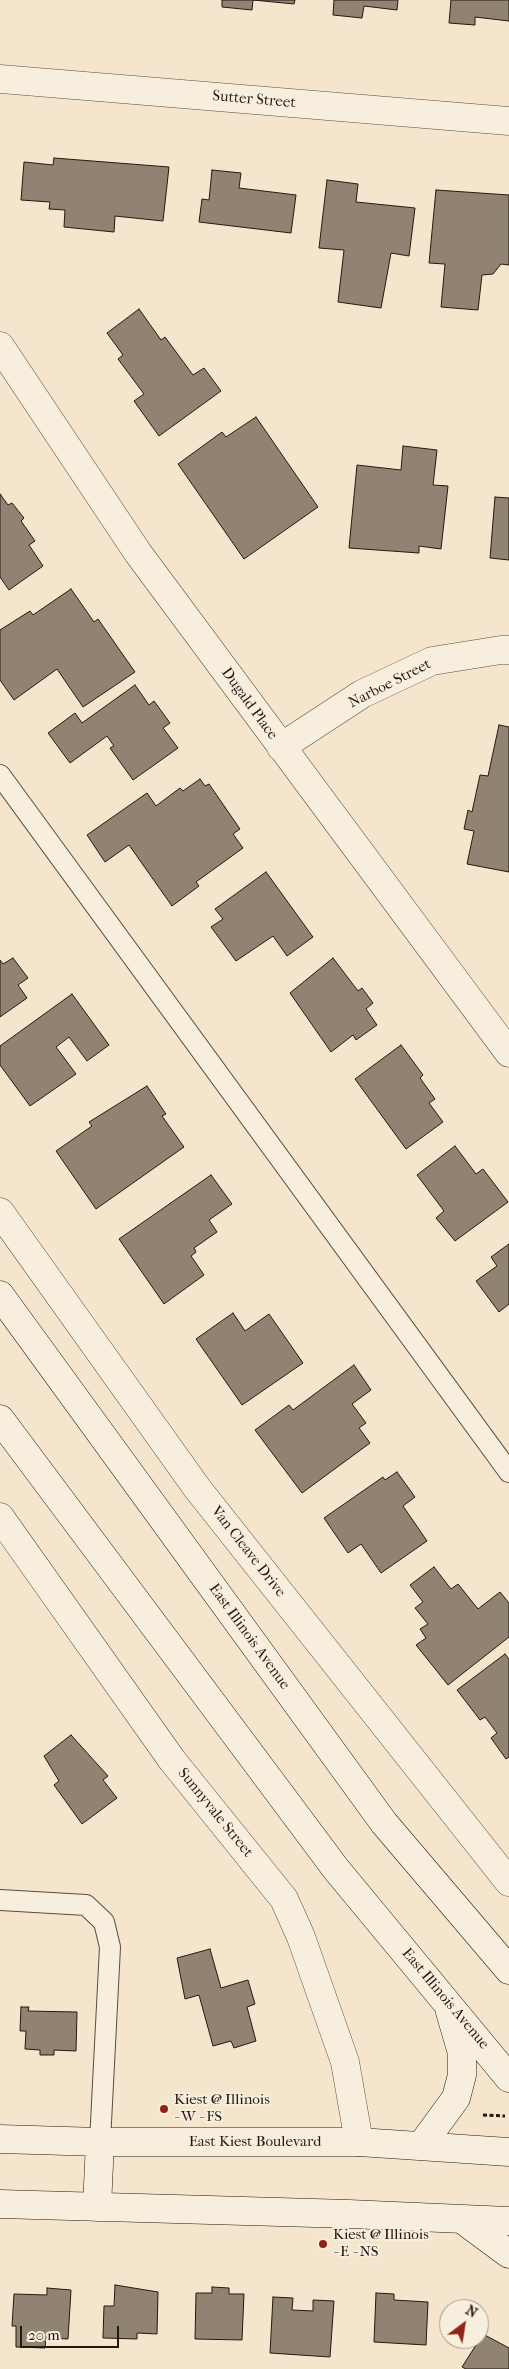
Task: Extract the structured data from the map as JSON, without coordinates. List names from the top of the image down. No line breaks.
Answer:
{"streets":{"street":["Sutter Street","Narboe Street","Dugald Place","Van Cleave Drive","East Illinois Avenue","Sunnyvale Street","East Kiest Boulevard"]},"crossings":[["Narboe Street","Dugald Place"],["Sunnyvale Street","East Kiest Boulevard"]],"places":["Kiest @ Illinois - W - FS","Kiest @ Illinois - E - NS"],"scale_bar":"20 m","north":"top right"}
